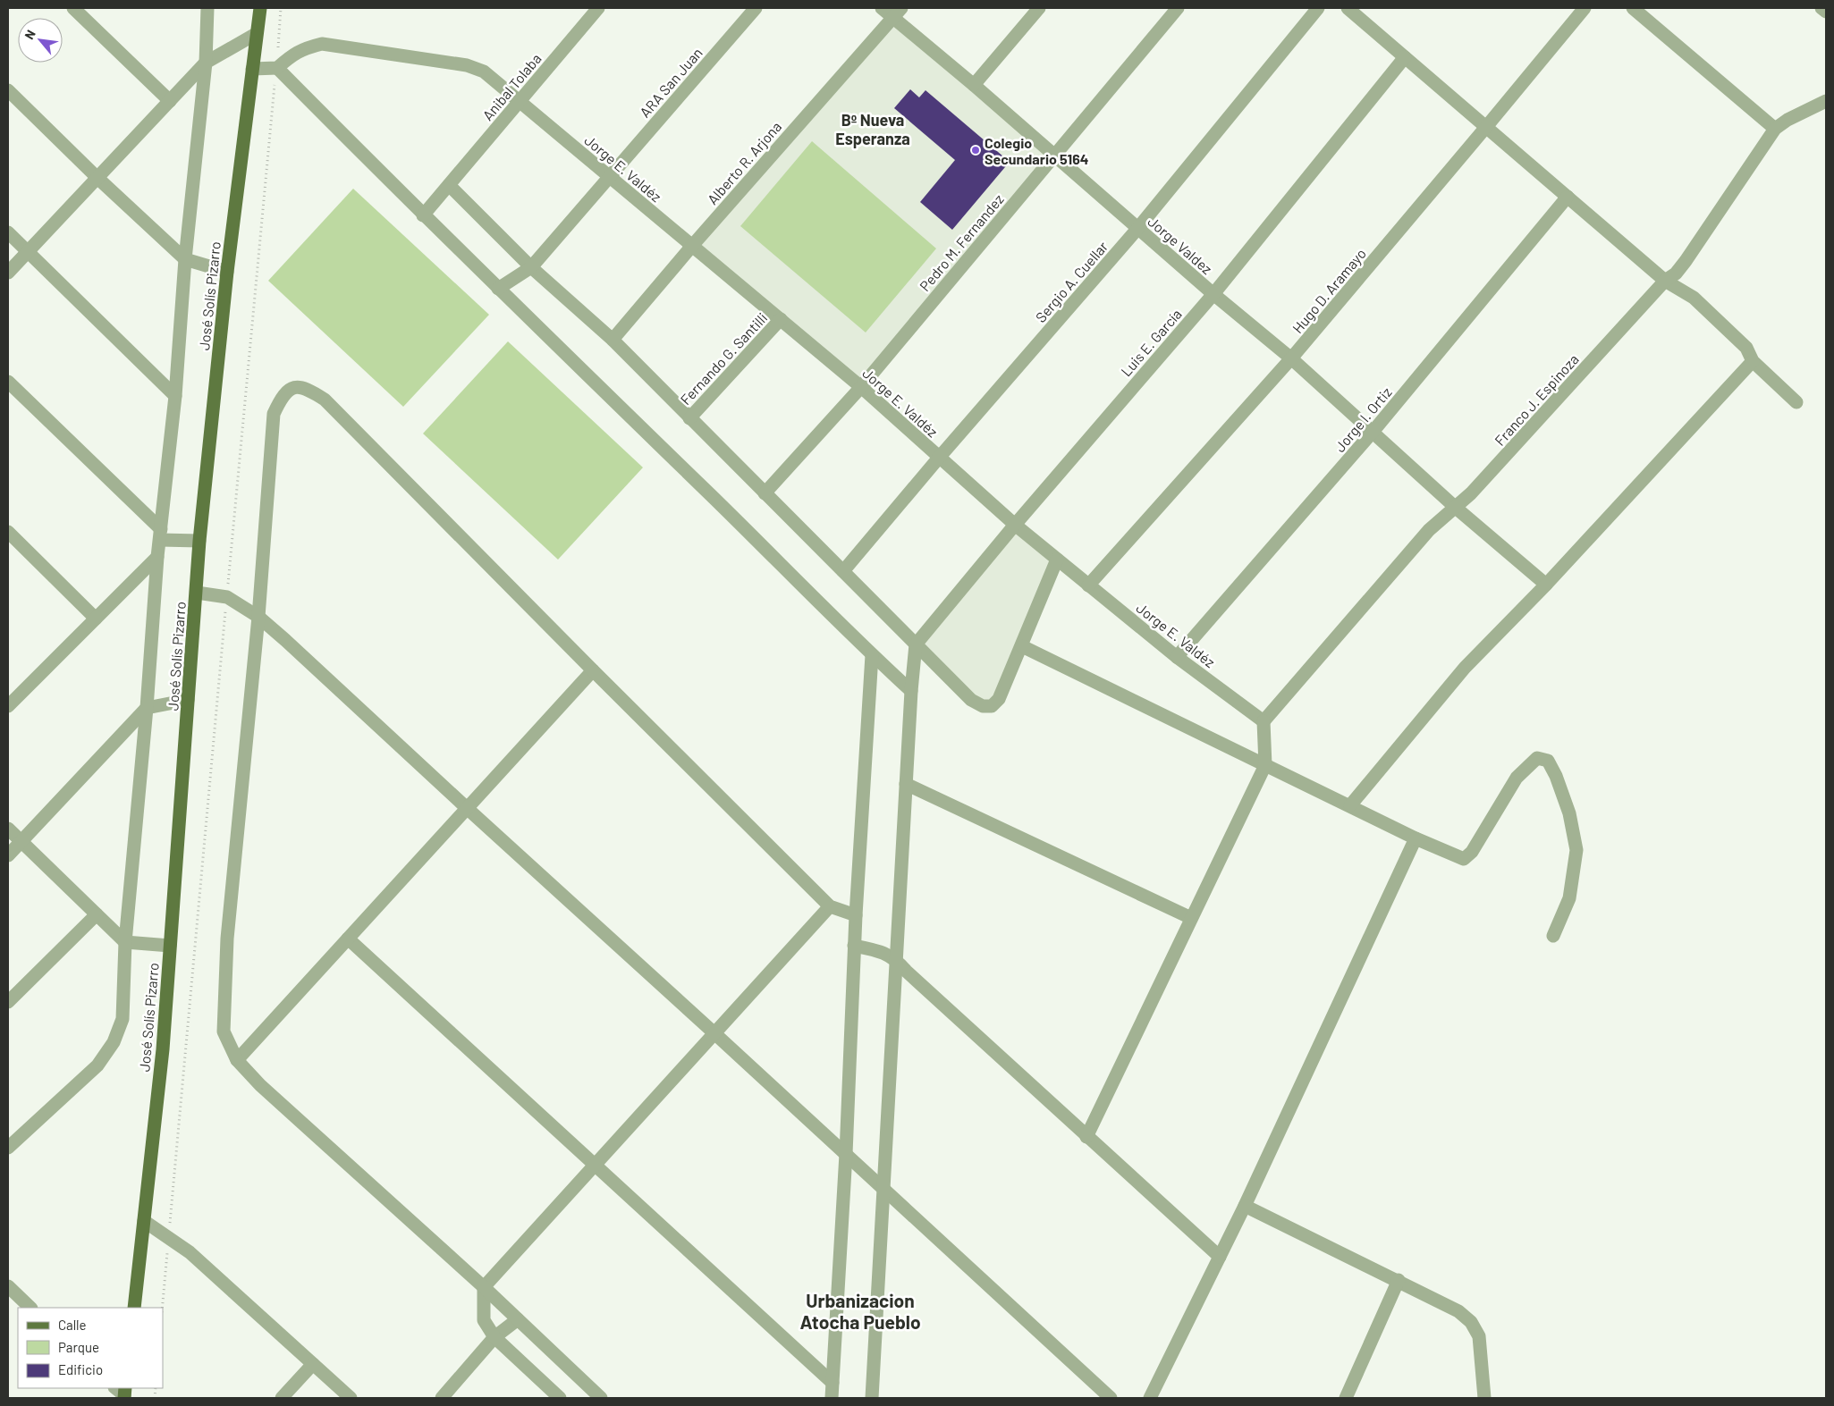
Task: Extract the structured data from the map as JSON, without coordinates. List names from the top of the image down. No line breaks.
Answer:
{"streets":{"main road":["José Solís Pizarro"],"street":["ARA San Juan","Anibal Tolaba","Alberto R. Arjona","Jorge E. Valdéz","Pedro M. Fernandez","Jorge Valdez","Sergio A. Cuellar","Hugo D. Aramayo","Luis E. García","Fernando G. Santilli","Franco J. Espinoza","Jorge I. Ortiz"]},"crossings":[["ARA San Juan","Jorge E. Valdéz"],["Anibal Tolaba","Jorge E. Valdéz"],["Alberto R. Arjona","Jorge E. Valdéz"],["Alberto R. Arjona","Jorge Valdez"],["Jorge E. Valdéz","Pedro M. Fernandez"],["Jorge E. Valdéz","Sergio A. Cuellar"],["Jorge E. Valdéz","Hugo D. Aramayo"],["Jorge E. Valdéz","Luis E. García"],["Jorge E. Valdéz","Fernando G. Santilli"],["Jorge E. Valdéz","Franco J. Espinoza"],["Jorge E. Valdéz","Jorge I. Ortiz"],["Pedro M. Fernandez","Jorge Valdez"],["Jorge Valdez","Sergio A. Cuellar"],["Jorge Valdez","Hugo D. Aramayo"],["Jorge Valdez","Luis E. García"],["Jorge Valdez","Franco J. Espinoza"],["Jorge Valdez","Jorge I. Ortiz"]],"districts":["Bº Nueva Esperanza","Urbanizacion Atocha Pueblo"],"places":["Colegio Secundario 5164"],"legend":["Calle","Parque","Edificio"],"north":"top left"}
